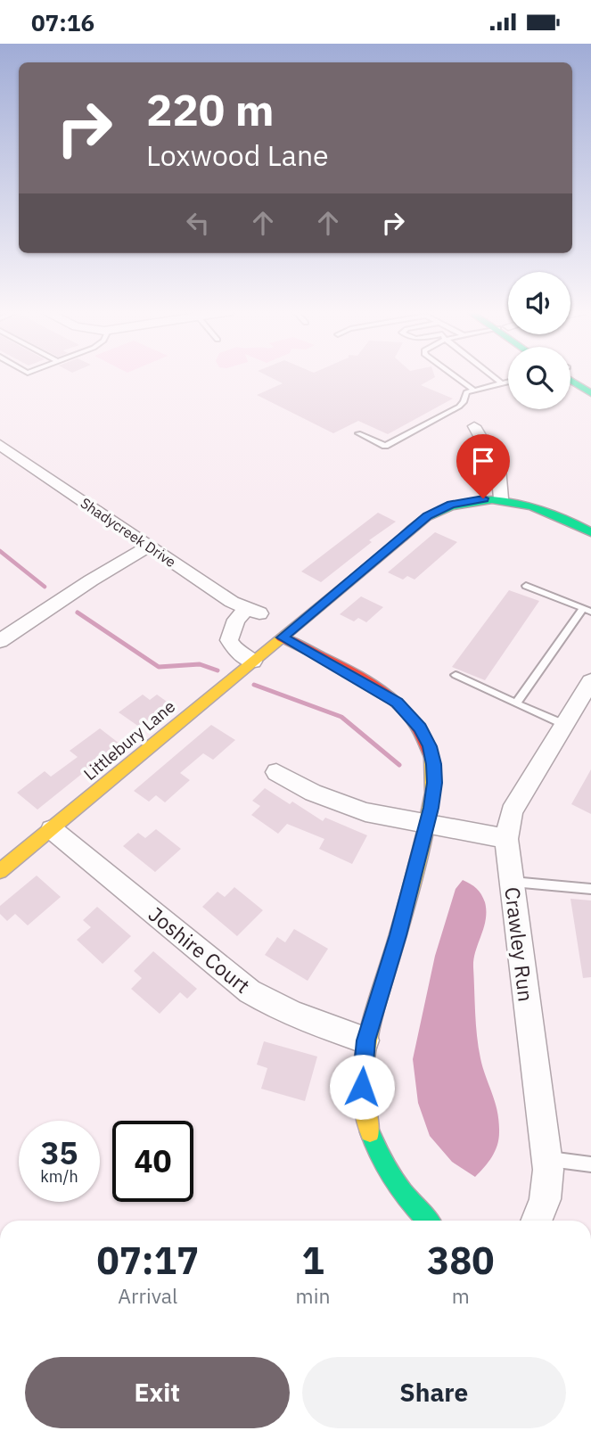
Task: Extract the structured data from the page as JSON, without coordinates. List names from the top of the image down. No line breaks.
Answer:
{"streets":{"street":["Shadycreek Drive","Littlebury Lane","Crawley Run","Joshire Court"]},"crossings":[["Shadycreek Drive","Littlebury Lane"],["Littlebury Lane","Joshire Court"]],"page":{"status":"07:16","turn":["220 m","Loxwood Lane"],"speed":"35 km/h","limit":"40","eta":["07:17","Arrival","1","min","380","m"],"buttons":["Exit","Share"]}}
